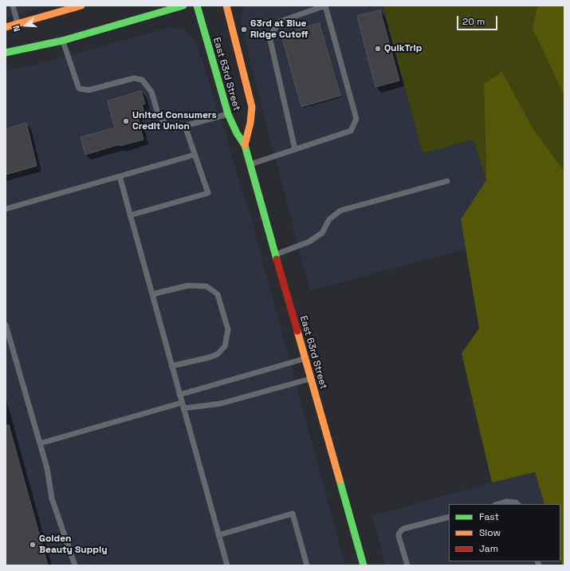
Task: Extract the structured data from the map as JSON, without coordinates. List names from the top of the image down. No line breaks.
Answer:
{"streets":{"main road":["East 63rd Street"]},"places":["63rd at Blue Ridge Cutoff","QuikTrip","United Consumers Credit Union","Golden Beauty Supply"],"legend":["Fast","Slow","Jam"],"scale_bar":"20 m","north":"left"}
